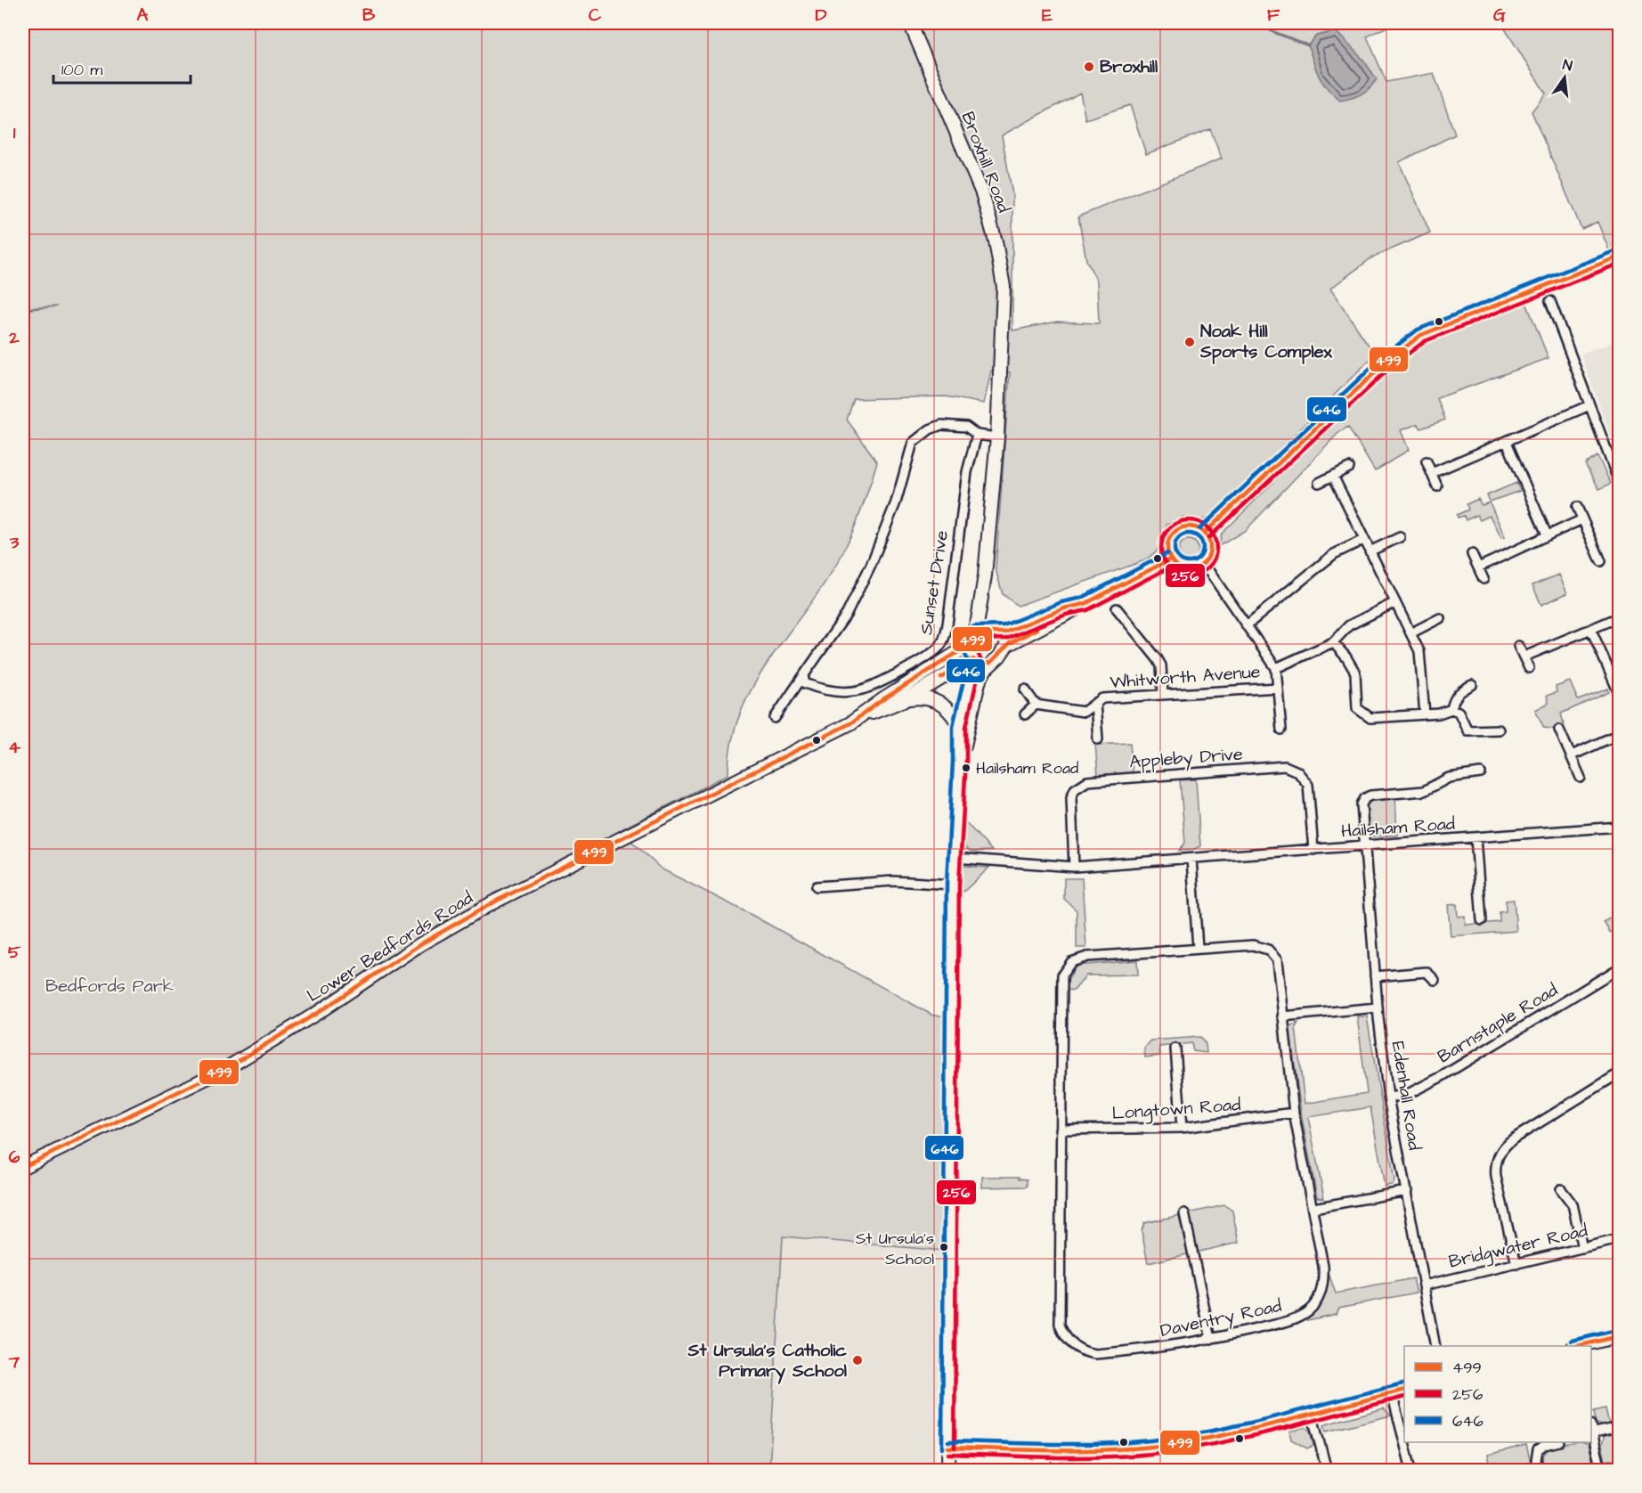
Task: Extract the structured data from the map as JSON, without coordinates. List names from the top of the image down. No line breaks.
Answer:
{"streets":{"street":["Broxhill Road","Sunset Drive","Whitworth Avenue","Appleby Drive","Hailsham Road","Lower Bedfords Road","Barnstaple Road","Edenhall Road","Longtown Road","Bridgwater Road","Daventry Road"]},"crossings":[["Broxhill Road","Lower Bedfords Road"],["Appleby Drive","Hailsham Road"],["Hailsham Road","Edenhall Road"],["Barnstaple Road","Edenhall Road"],["Edenhall Road","Bridgwater Road"],["Longtown Road","Daventry Road"]],"parks":["Bedfords Park"],"places":["Broxhill","Noak Hill Sports Complex","Hailsham Road","St Ursula's School","St Ursula's Catholic Primary School"],"lines":["transit line 646","transit line 499","transit line 256"],"legend":["499","256","646"],"scale_bar":"100 m","north":"top","grid":{"columns":["A","B","C","D","E","F","G"],"rows":["1","2","3","4","5","6","7"]}}
